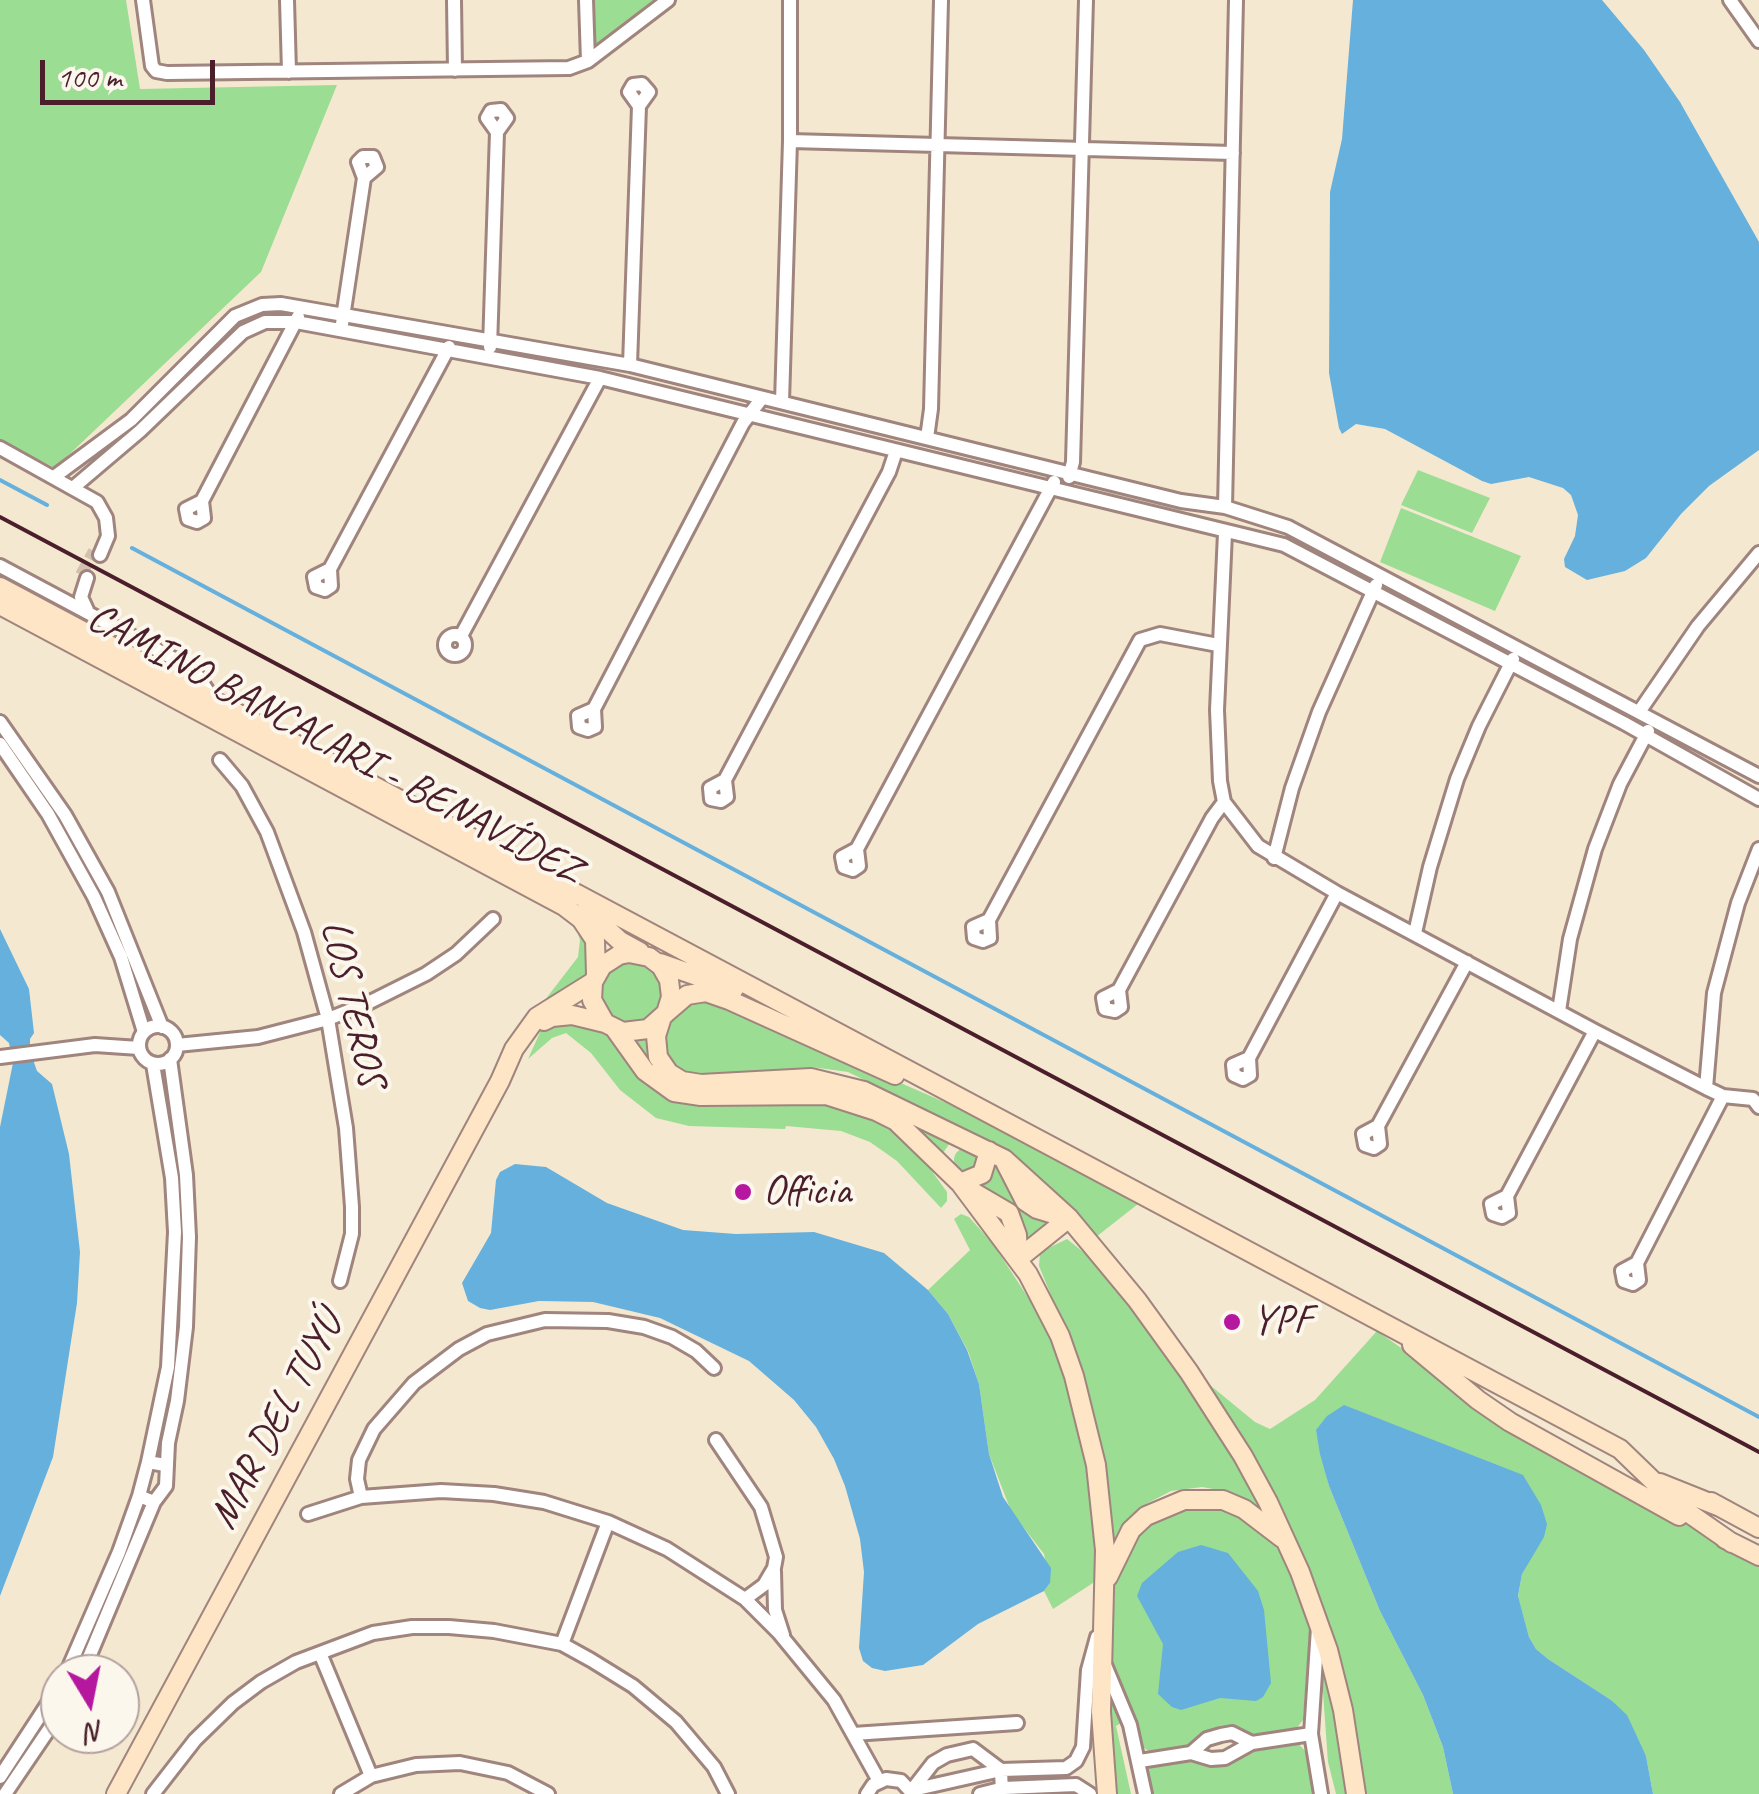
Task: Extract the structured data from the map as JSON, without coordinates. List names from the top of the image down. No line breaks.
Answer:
{"streets":{"main road":["CAMINO BANCALARI - BENAVÍDEZ","MAR DEL TUYÚ"],"street":["LOS TEROS"]},"places":["Officia","YPF"],"scale_bar":"100 m","north":"bottom"}
